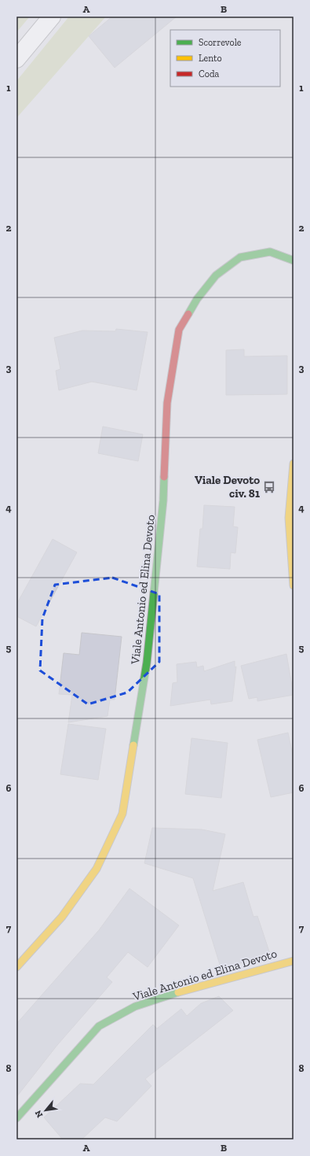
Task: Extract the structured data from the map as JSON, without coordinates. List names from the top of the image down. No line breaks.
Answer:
{"streets":{"street":["Viale Antonio ed Elina Devoto"]},"places":{"bus stop":["Viale Devoto civ. 81"]},"legend":["Scorrevole","Lento","Coda"],"north":"bottom left","grid":{"columns":["A","B"],"rows":["1","2","3","4","5","6","7","8"]}}
